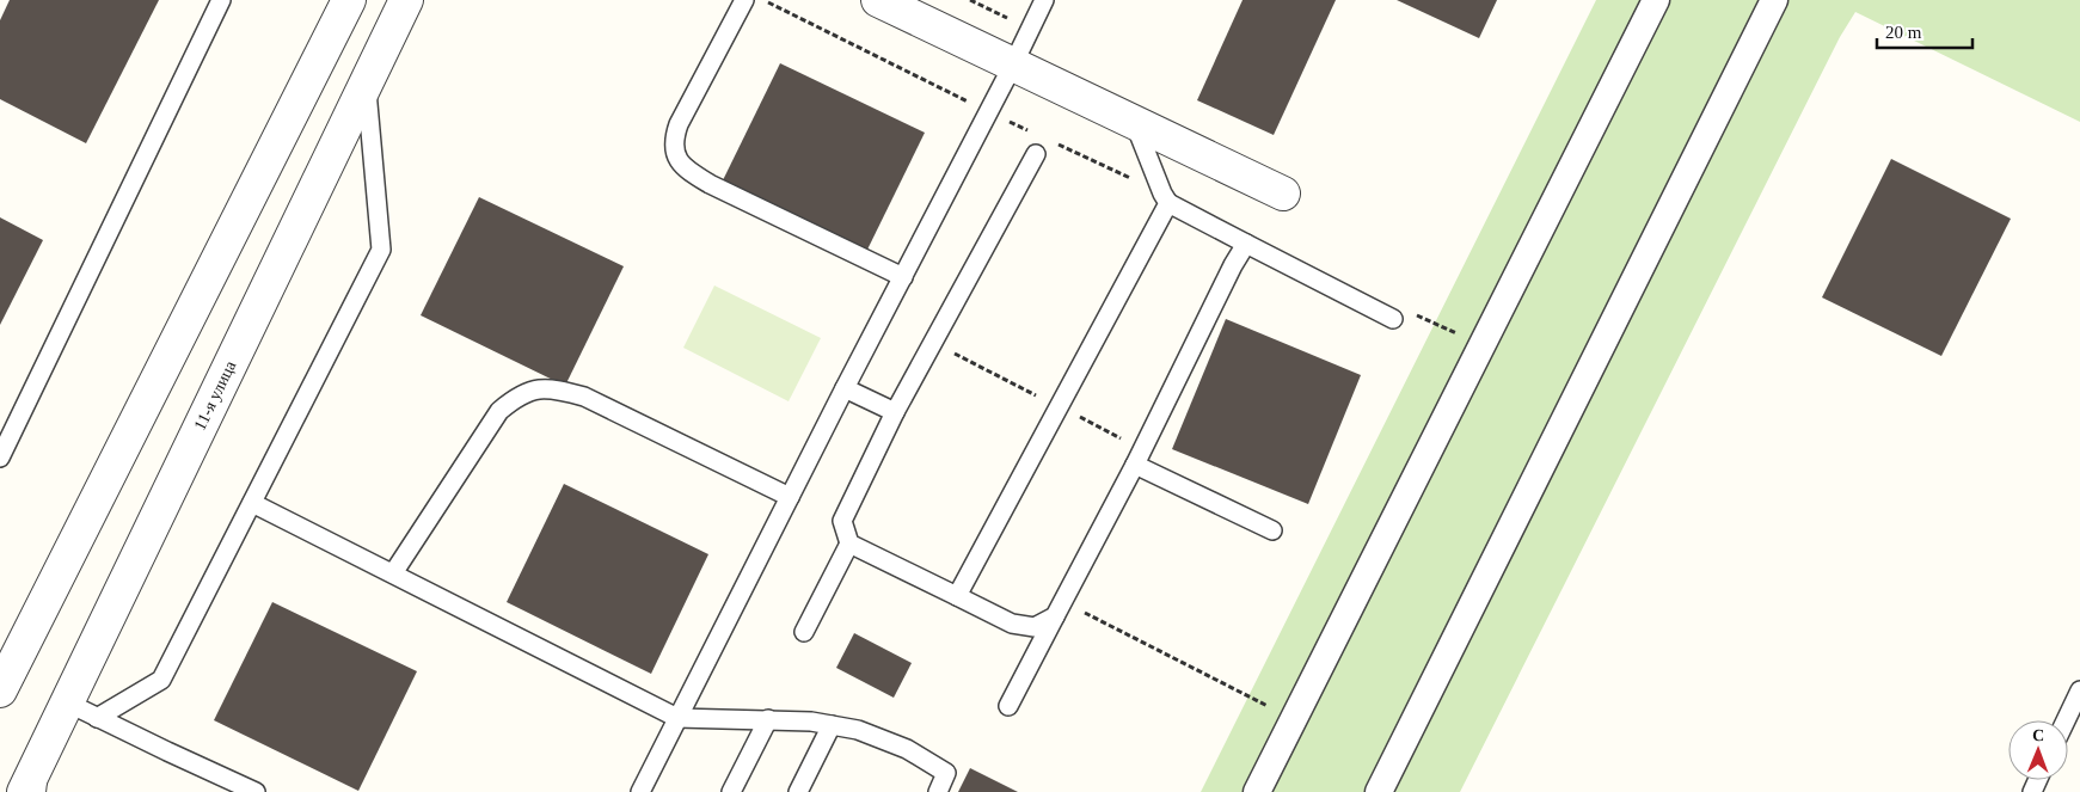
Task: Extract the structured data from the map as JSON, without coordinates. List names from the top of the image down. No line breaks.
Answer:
{"streets":{"street":["11-я улица"]},"scale_bar":"20 m","north":"top"}
